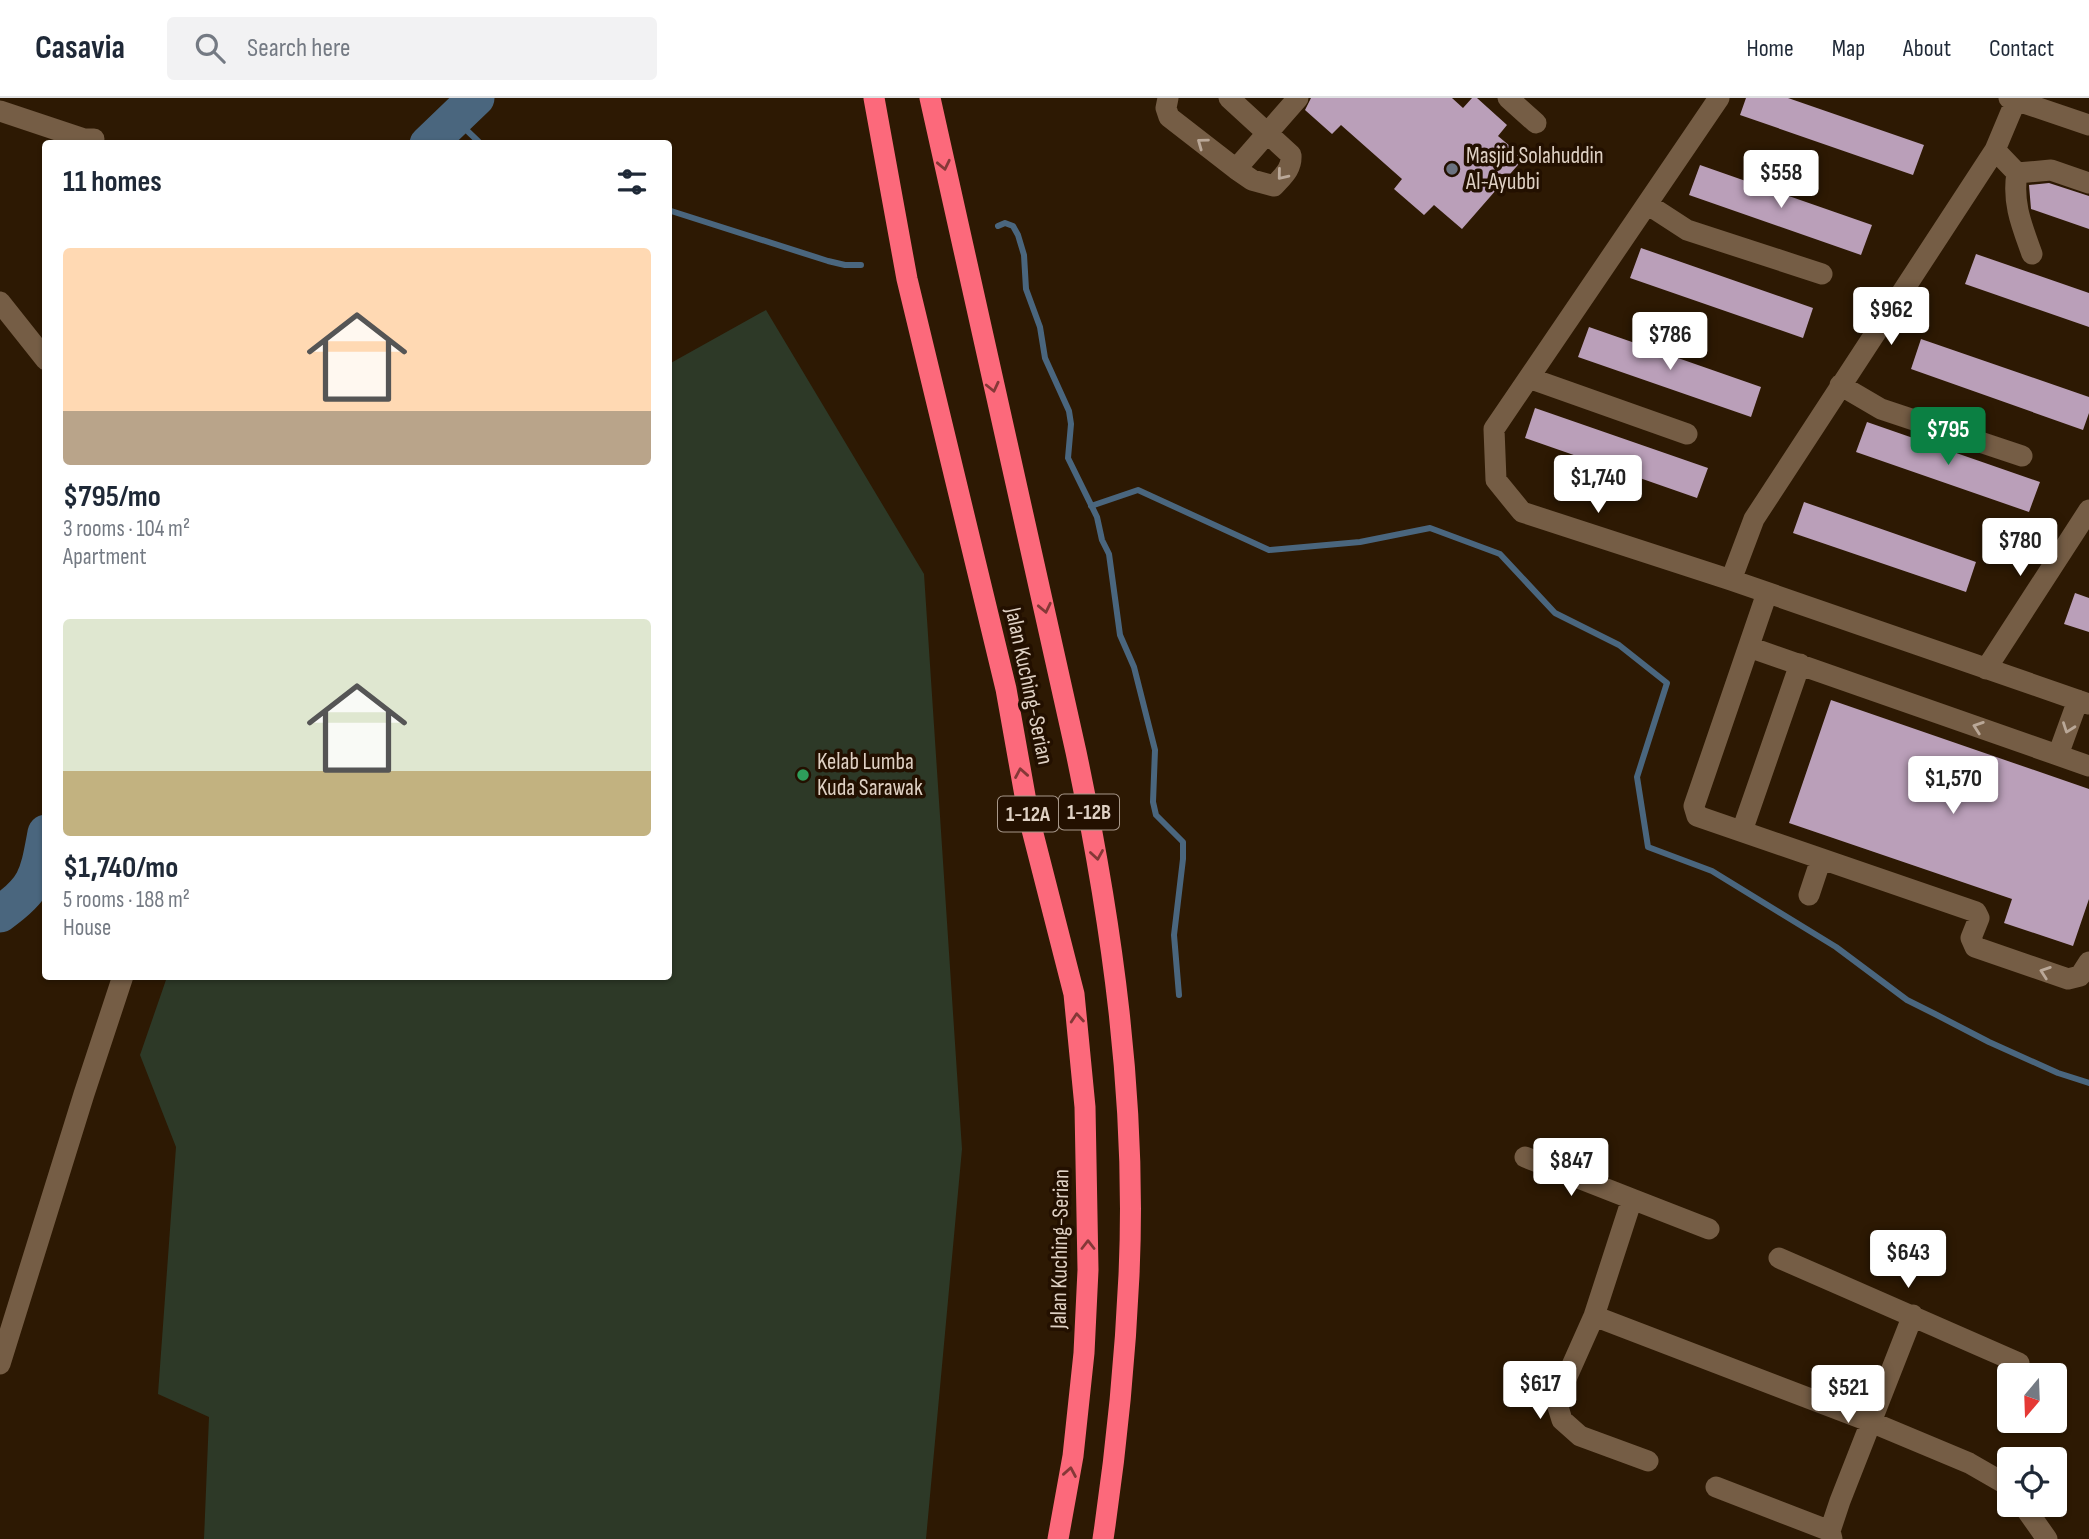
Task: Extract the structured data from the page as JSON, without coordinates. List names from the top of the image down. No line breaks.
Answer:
{"streets":{"highway":["Jalan Kuching-Serian","1-12B","1-12A"]},"places":["Masjid Solahuddin Al-Ayubbi","Kelab Lumba Kuda Sarawak"],"north":"bottom","page":{"header":"Casavia","search":"Search here","nav":["Home","Map","About","Contact"],"heading":"11 homes","price":["$558","$962","$786","$795","$1,740","$780","$1,570","$847","$643","$617","$521"],"list":[{"name":"$795/mo","note":"3 rooms · 104 m² · Apartment"},{"name":"$1,740/mo","note":"5 rooms · 188 m² · House"}]}}
